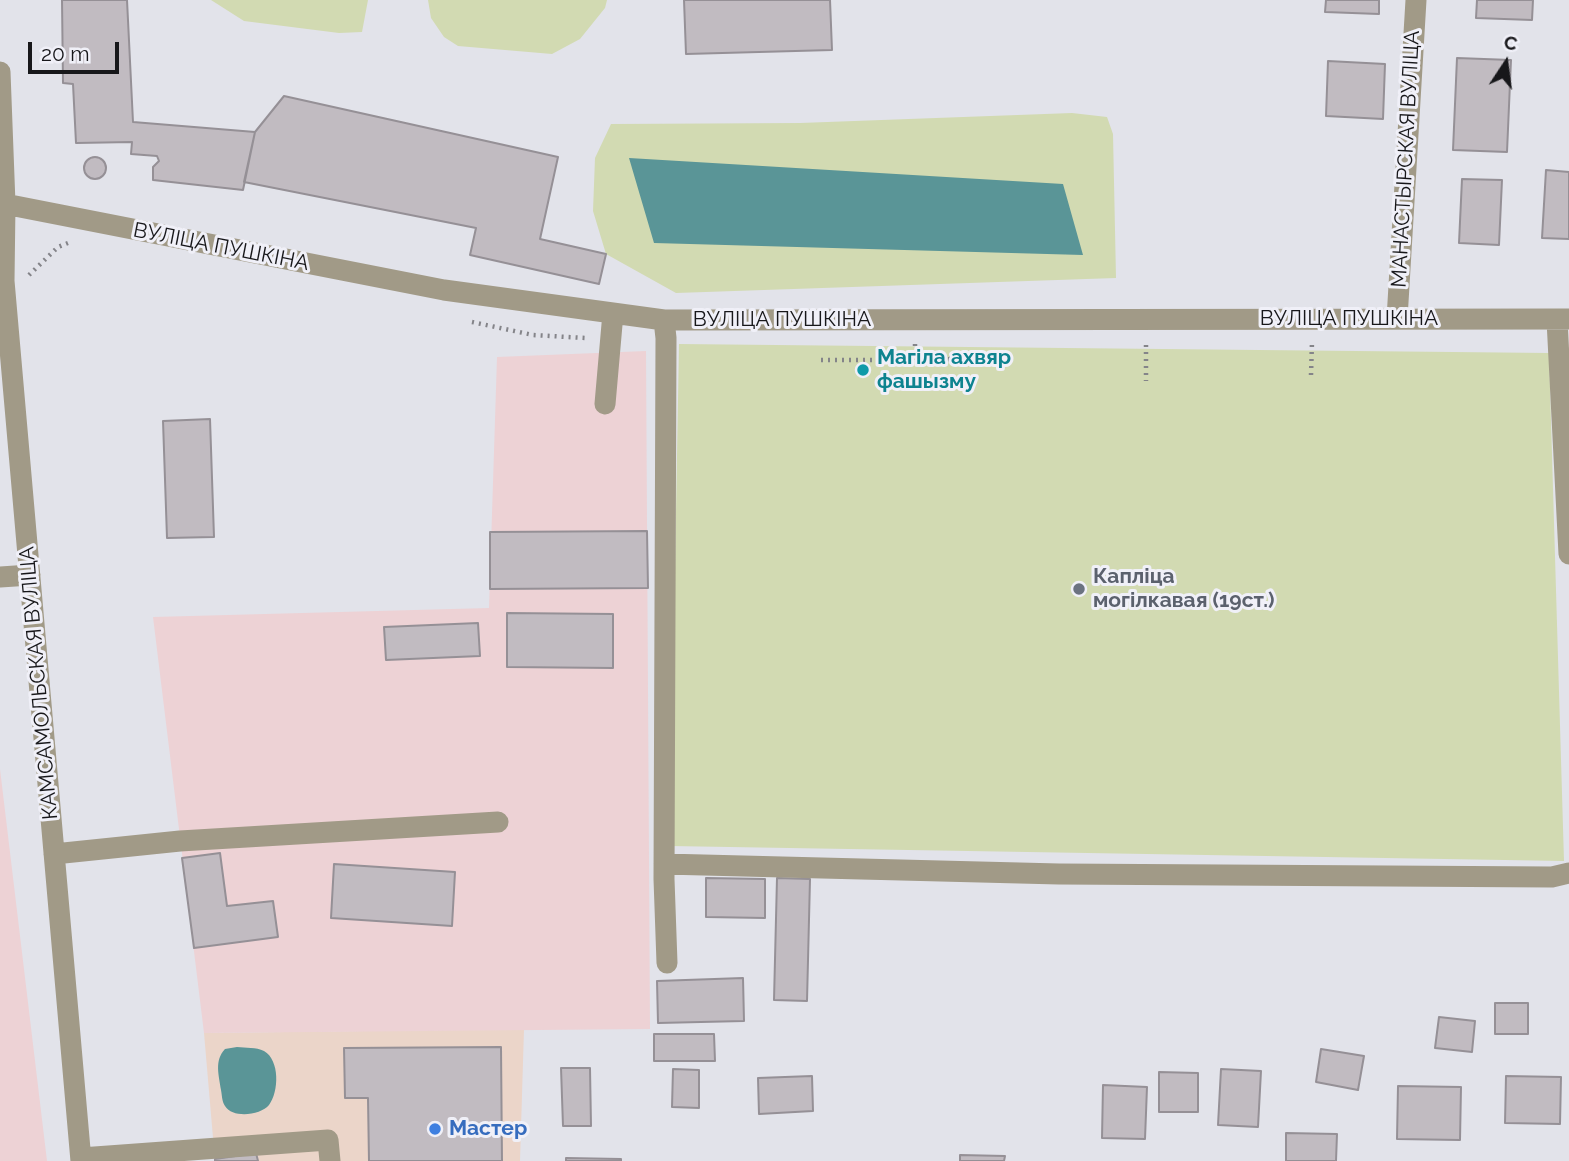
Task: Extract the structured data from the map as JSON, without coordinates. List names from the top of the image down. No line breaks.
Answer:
{"streets":{"street":["МАНАСТЫРСКАЯ ВУЛІЦА","ВУЛІЦА ПУШКІНА","КАМСАМОЛЬСКАЯ ВУЛІЦА"]},"crossings":[["МАНАСТЫРСКАЯ ВУЛІЦА","ВУЛІЦА ПУШКІНА"],["ВУЛІЦА ПУШКІНА","КАМСАМОЛЬСКАЯ ВУЛІЦА"]],"places":["Магіла ахвяр фашызму","Капліца могілкавая (19ст.)","Мастер"],"scale_bar":"20 m","north":"top"}
